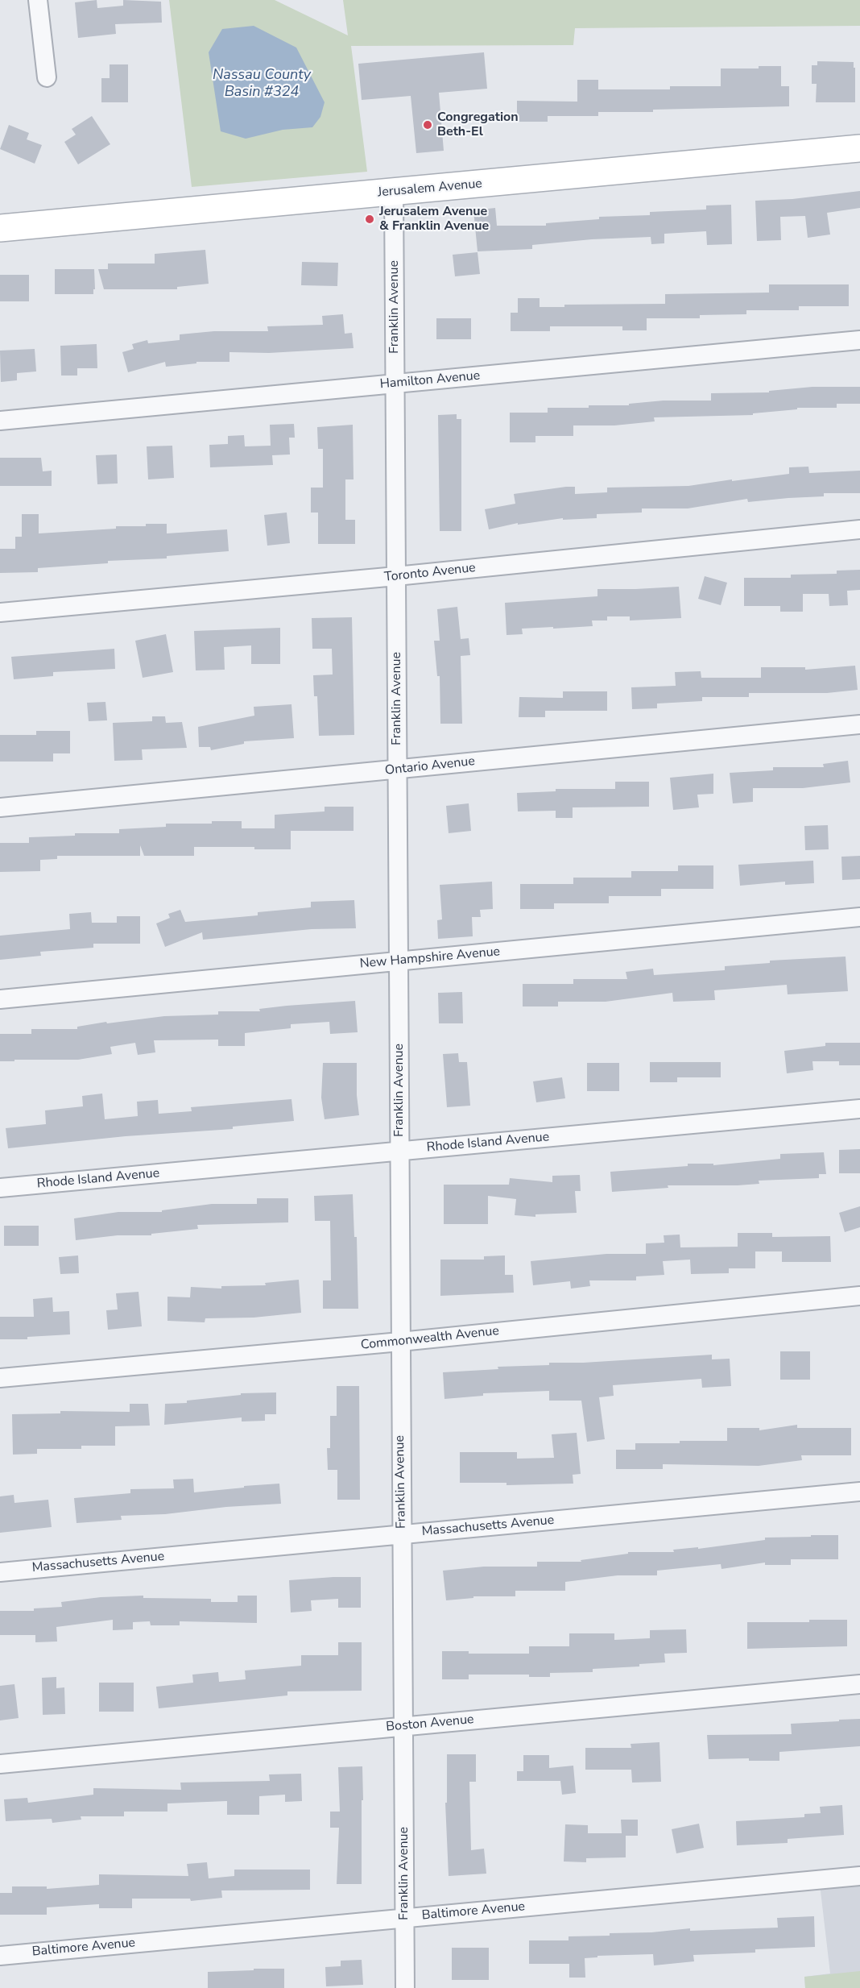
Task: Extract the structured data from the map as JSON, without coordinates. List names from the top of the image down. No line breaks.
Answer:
{"streets":{"main road":["Jerusalem Avenue"],"street":["Franklin Avenue","Hamilton Avenue","Toronto Avenue","Ontario Avenue","New Hampshire Avenue","Rhode Island Avenue","Commonwealth Avenue","Massachusetts Avenue","Boston Avenue","Baltimore Avenue"]},"crossings":[["Jerusalem Avenue","Franklin Avenue"],["Franklin Avenue","Hamilton Avenue"],["Franklin Avenue","Toronto Avenue"],["Franklin Avenue","Ontario Avenue"],["Franklin Avenue","New Hampshire Avenue"],["Franklin Avenue","Rhode Island Avenue"],["Franklin Avenue","Commonwealth Avenue"],["Franklin Avenue","Massachusetts Avenue"],["Franklin Avenue","Boston Avenue"],["Franklin Avenue","Baltimore Avenue"]],"water":["Nassau County Basin #324"],"places":["Congregation Beth-El","Jerusalem Avenue & Franklin Avenue"]}
